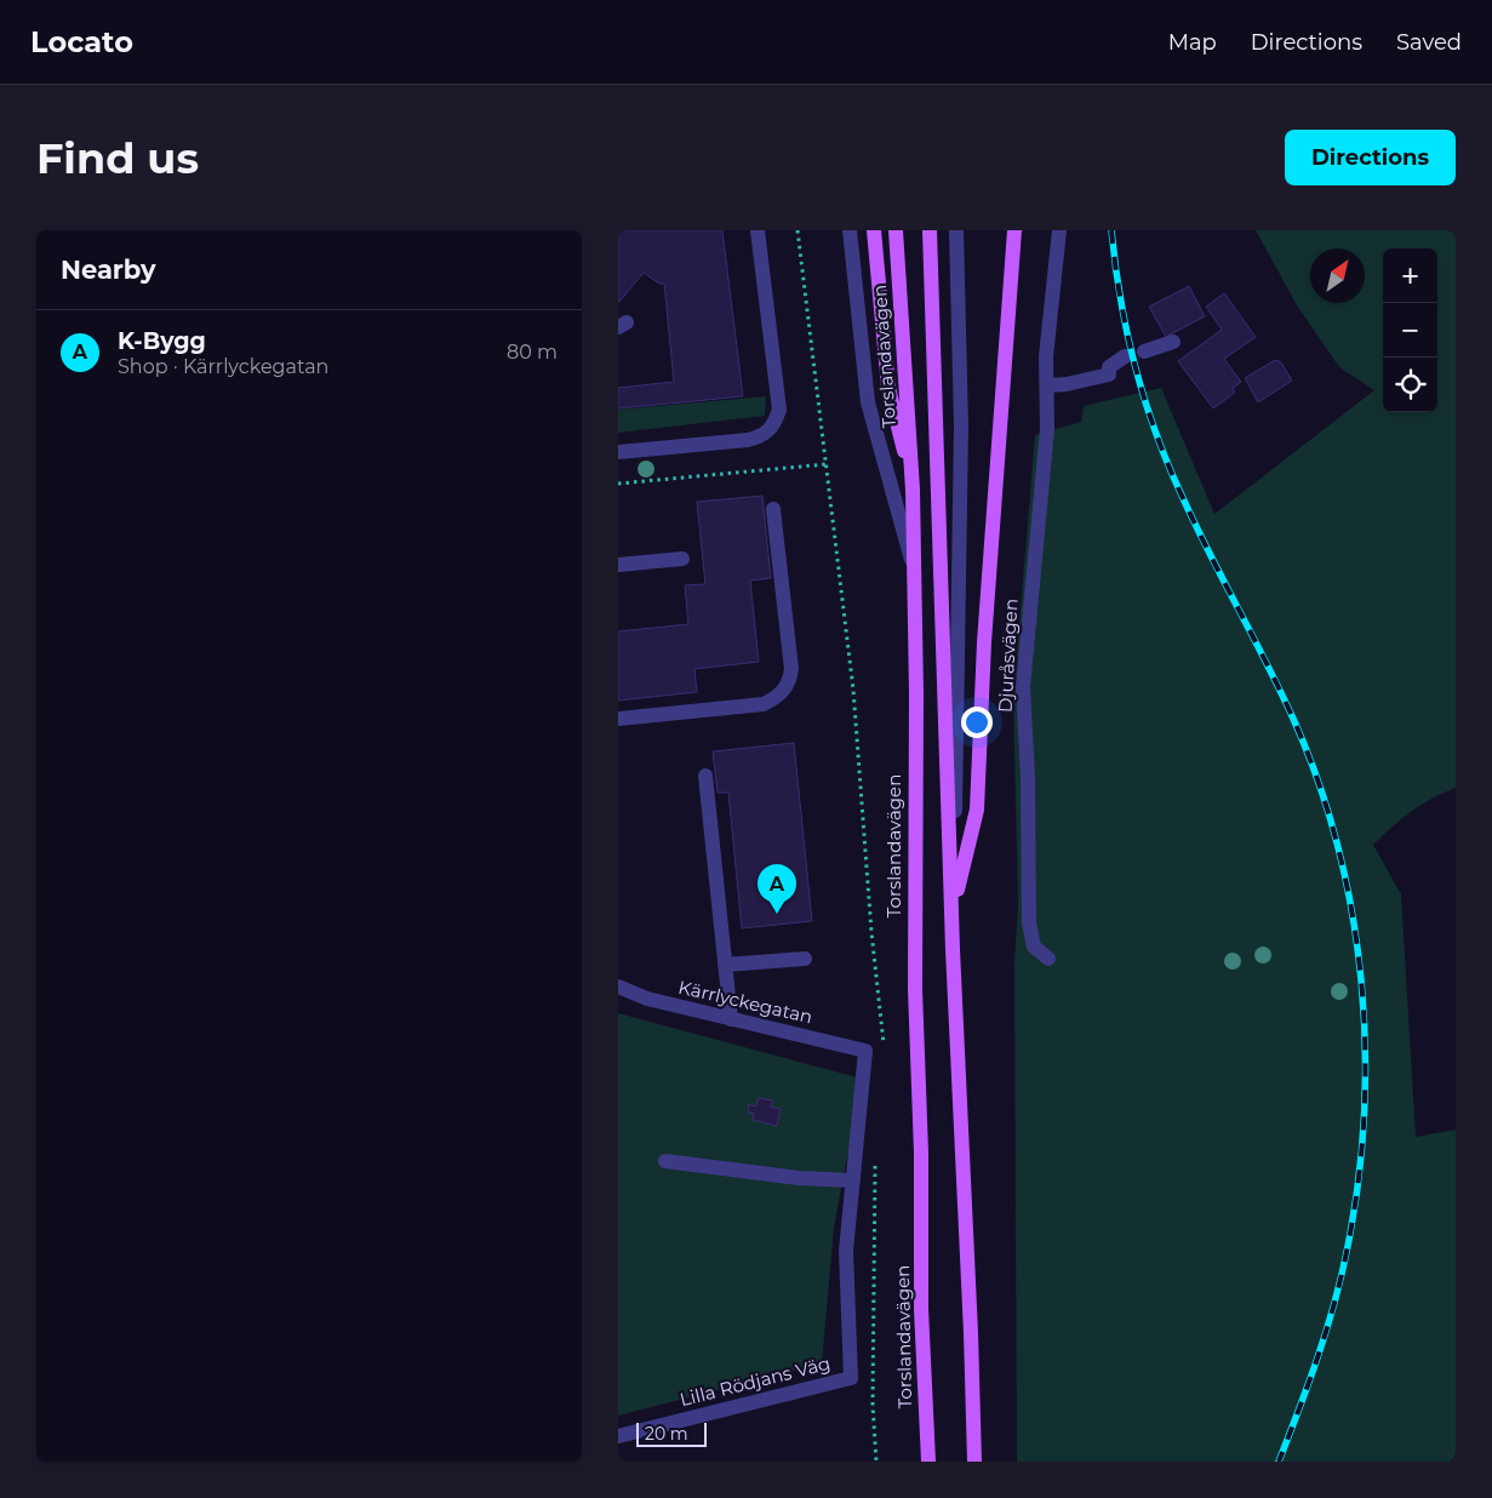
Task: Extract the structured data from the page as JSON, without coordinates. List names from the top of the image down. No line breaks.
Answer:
{"streets":{"main road":["Torslandavägen"],"street":["Djuråsvägen","Kärrlyckegatan","Lilla Rödjans Väg"]},"crossings":[["Kärrlyckegatan","Lilla Rödjans Väg"]],"scale_bar":"20 m","north":"top right","page":{"header":"Locato","nav":["Map","Directions","Saved"],"buttons":"Directions","title":"Find us","heading":"Nearby","map_buttons":["+","−"],"list":[{"mark":"A","name":"K-Bygg","note":"Shop · Kärrlyckegatan","value":"80 m"}],"pins":"A","scale":"20 m"}}
